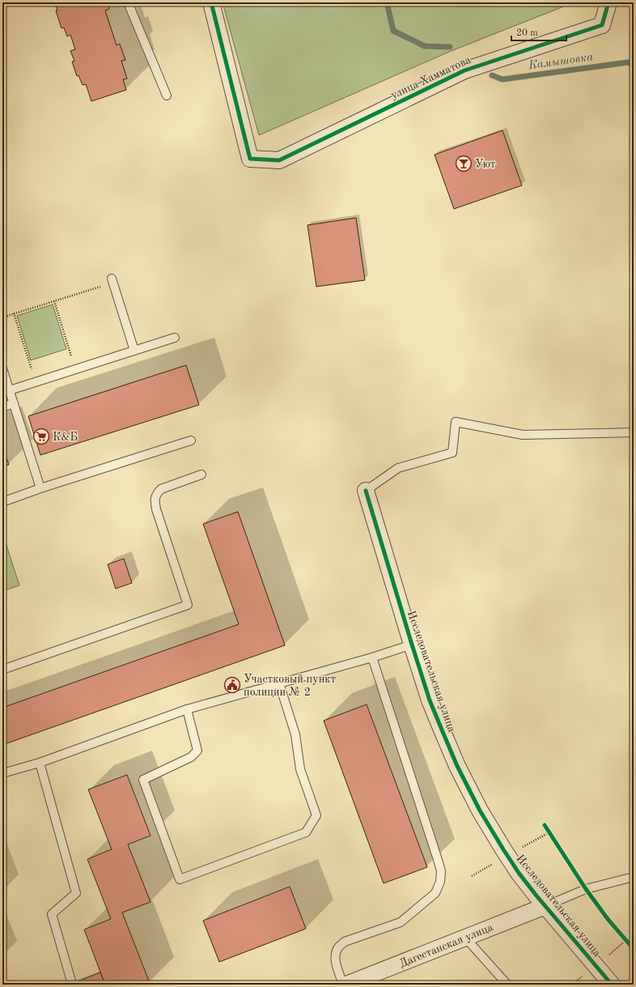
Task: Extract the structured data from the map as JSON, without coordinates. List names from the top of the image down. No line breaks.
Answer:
{"streets":{"street":["улица Хамматова","Исследовательская улица","Дагестанская улица"]},"crossings":[["Исследовательская улица","Дагестанская улица"]],"water":["Камышовка"],"places":{"bar":["Уют"],"supermarket":["К&Б"],"public building":["Участковый пункт полиции № 2"]},"scale_bar":"20 m"}
